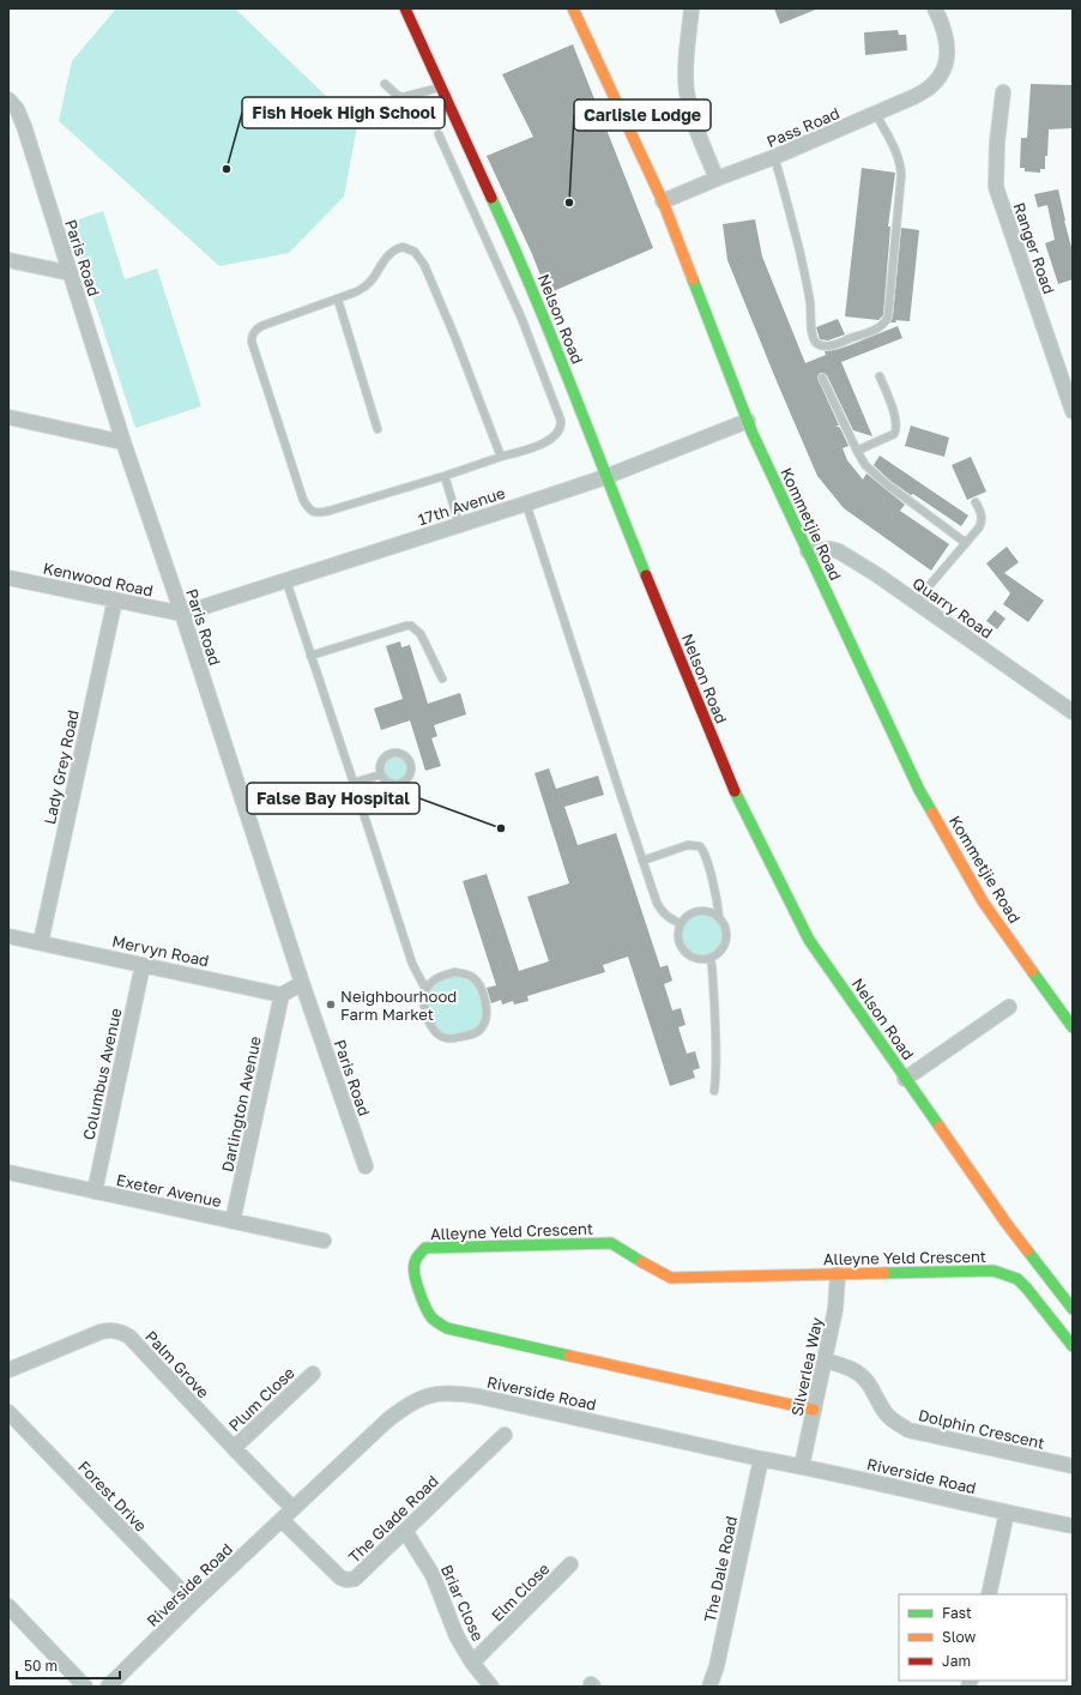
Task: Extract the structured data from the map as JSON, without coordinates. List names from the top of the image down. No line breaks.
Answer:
{"streets":{"street":["Pass Road","Ranger Road","Paris Road","Nelson Road","17th Avenue","Kommetjie Road","Kenwood Road","Quarry Road","Lady Grey Road","Mervyn Road","Columbus Avenue","Darlington Avenue","Exeter Avenue","Alleyne Yeld Crescent","Palm Grove","Silverlea Way","Riverside Road","Plum Close","Dolphin Crescent","Forest Drive","The Glade Road","The Dale Road","Elm Close","Briar Close"]},"crossings":[["Pass Road","Kommetjie Road"],["Paris Road","17th Avenue"],["Paris Road","Kenwood Road"],["Nelson Road","17th Avenue"],["17th Avenue","Kommetjie Road"],["17th Avenue","Kenwood Road"],["Kommetjie Road","Quarry Road"],["Kenwood Road","Lady Grey Road"],["Lady Grey Road","Mervyn Road"],["Mervyn Road","Columbus Avenue"],["Mervyn Road","Darlington Avenue"],["Columbus Avenue","Exeter Avenue"],["Darlington Avenue","Exeter Avenue"],["Alleyne Yeld Crescent","Silverlea Way"],["Palm Grove","Riverside Road"],["Palm Grove","Plum Close"],["Silverlea Way","Riverside Road"],["Silverlea Way","Dolphin Crescent"],["Riverside Road","Forest Drive"],["Riverside Road","The Glade Road"],["Riverside Road","The Dale Road"],["The Glade Road","Briar Close"],["Elm Close","Briar Close"]],"places":["Fish Hoek High School","Carlisle Lodge","False Bay Hospital","Neighbourhood Farm Market"],"legend":["Fast","Slow","Jam"],"scale_bar":"50 m"}
